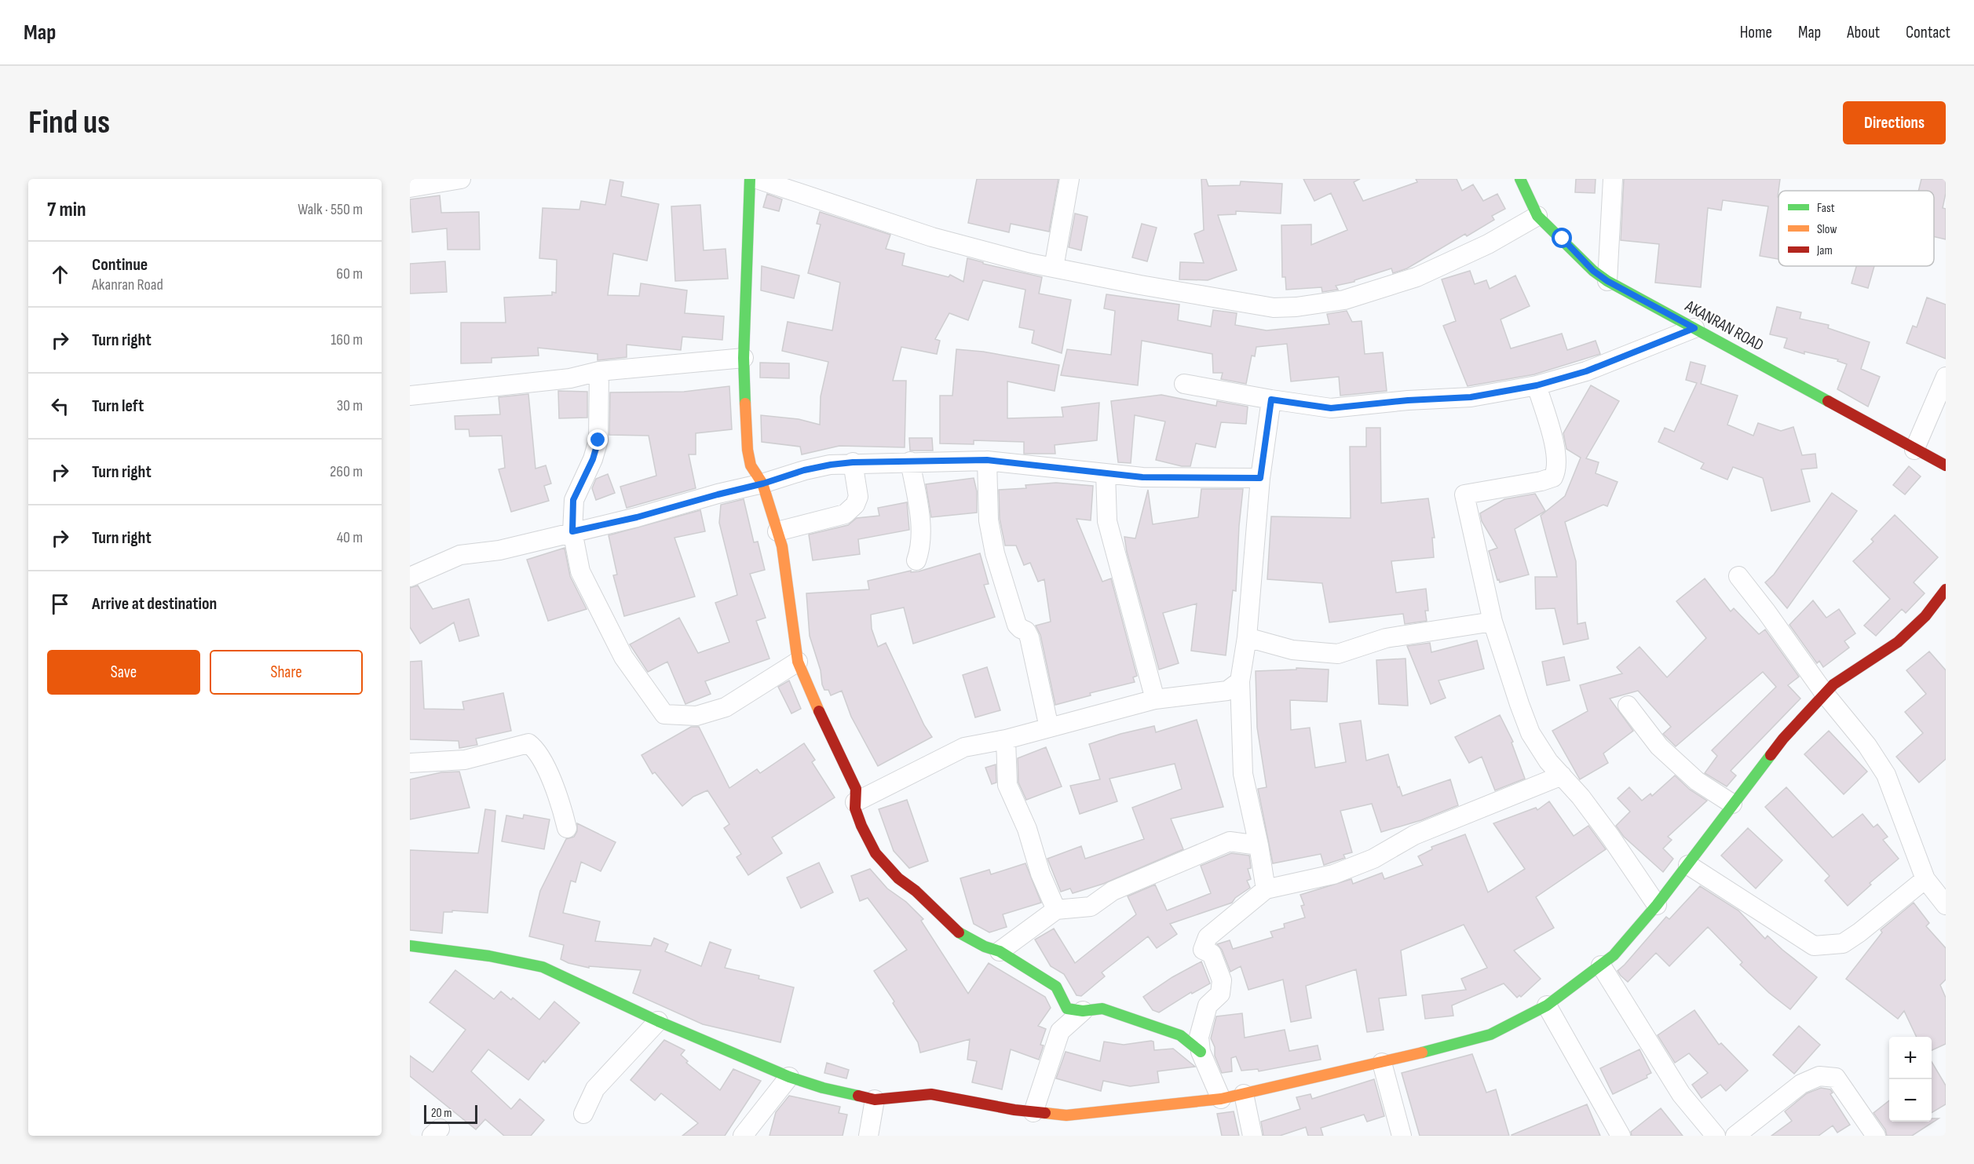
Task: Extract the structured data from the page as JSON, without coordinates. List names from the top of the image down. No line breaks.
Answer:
{"streets":{"street":["AKANRAN ROAD"]},"legend":["Fast","Slow","Jam"],"scale_bar":"20 m","page":{"header":"Map","nav":["Home","Map","About","Contact"],"buttons":["Directions",["Save","Share"]],"title":"Find us","heading":["7 min","Walk · 550 m"],"list":[["Continue","Akanran Road","60 m"],["Turn right","160 m"],["Turn left","30 m"],["Turn right","260 m"],["Turn right","40 m"],"Arrive at destination"],"map_buttons":["+","−"],"scale":"20 m"}}
